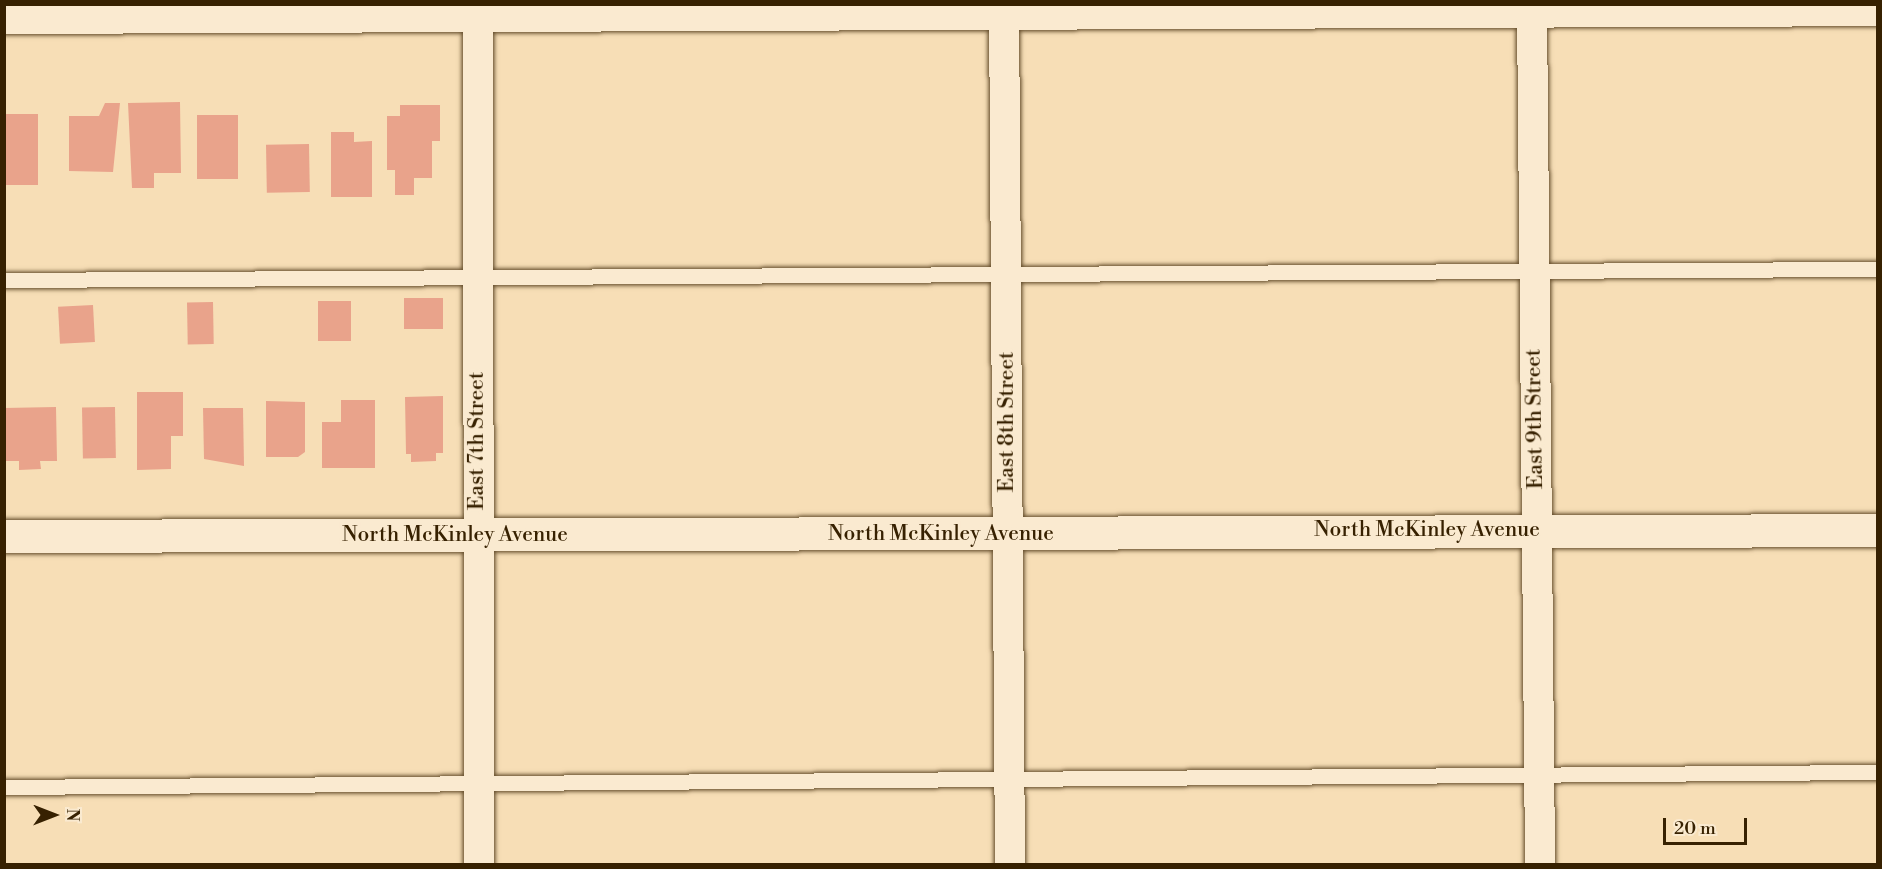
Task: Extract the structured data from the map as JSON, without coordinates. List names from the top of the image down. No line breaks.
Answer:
{"streets":{"main road":["North McKinley Avenue"],"street":["East 9th Street","East 8th Street","East 7th Street"]},"crossings":[["East 9th Street","North McKinley Avenue"],["East 8th Street","North McKinley Avenue"],["East 7th Street","North McKinley Avenue"]],"scale_bar":"20 m","north":"right"}
